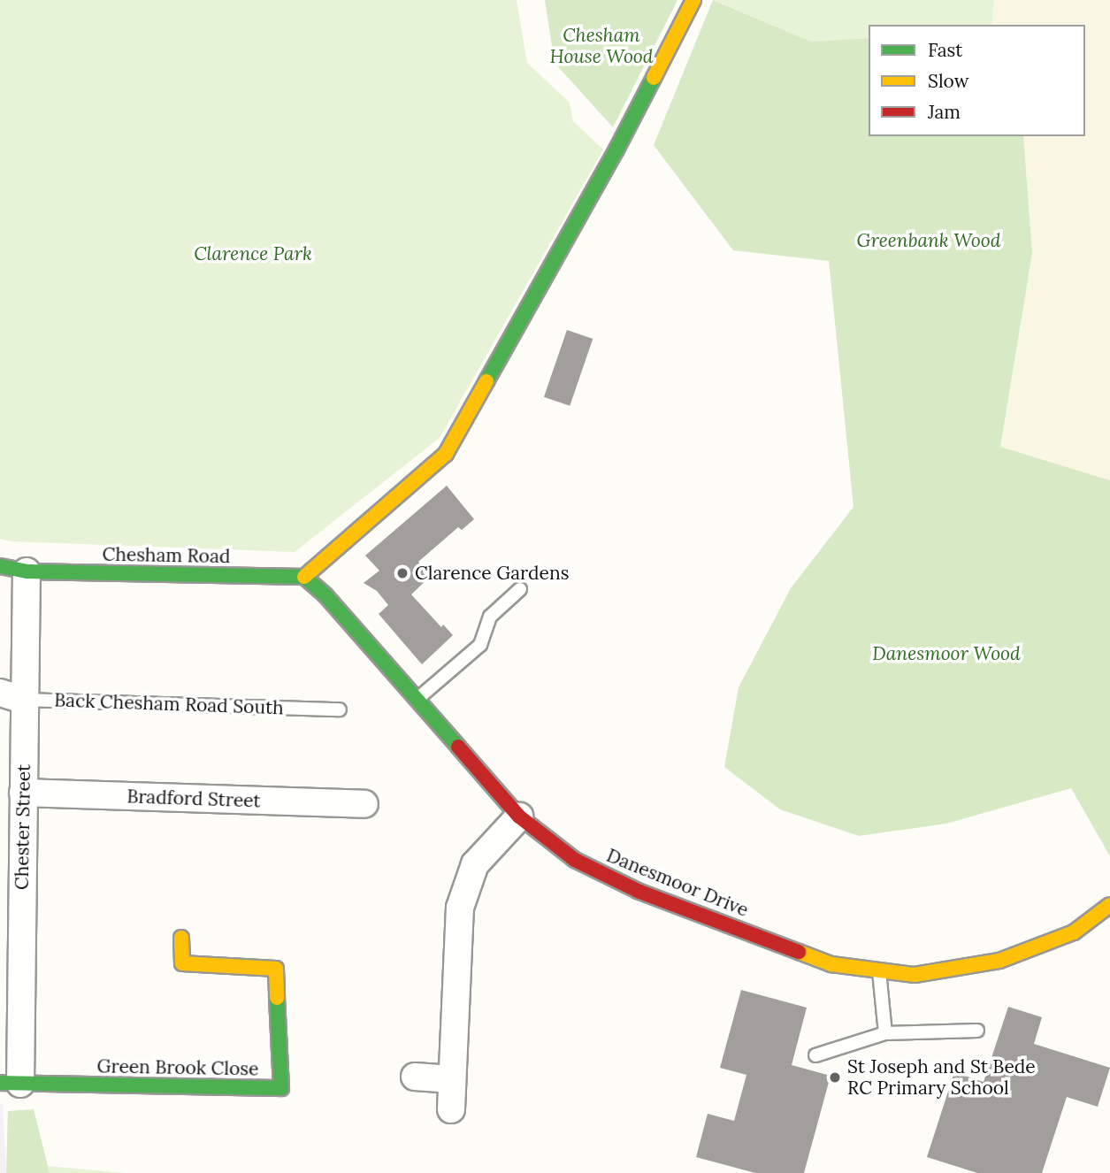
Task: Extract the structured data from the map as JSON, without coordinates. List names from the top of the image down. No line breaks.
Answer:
{"streets":{"street":["Chesham Road","Bradford Street","Chester Street","Danesmoor Drive","Green Brook Close"],"lane":["Back Chesham Road South"]},"crossings":[["Chesham Road","Chester Street"],["Chesham Road","Danesmoor Drive"],["Back Chesham Road South","Chester Street"],["Bradford Street","Chester Street"],["Chester Street","Green Brook Close"]],"parks":["Chesham House Wood","Greenbank Wood","Clarence Park","Danesmoor Wood"],"places":["Clarence Gardens","St Joseph and St Bede RC Primary School"],"legend":["Fast","Slow","Jam"]}
